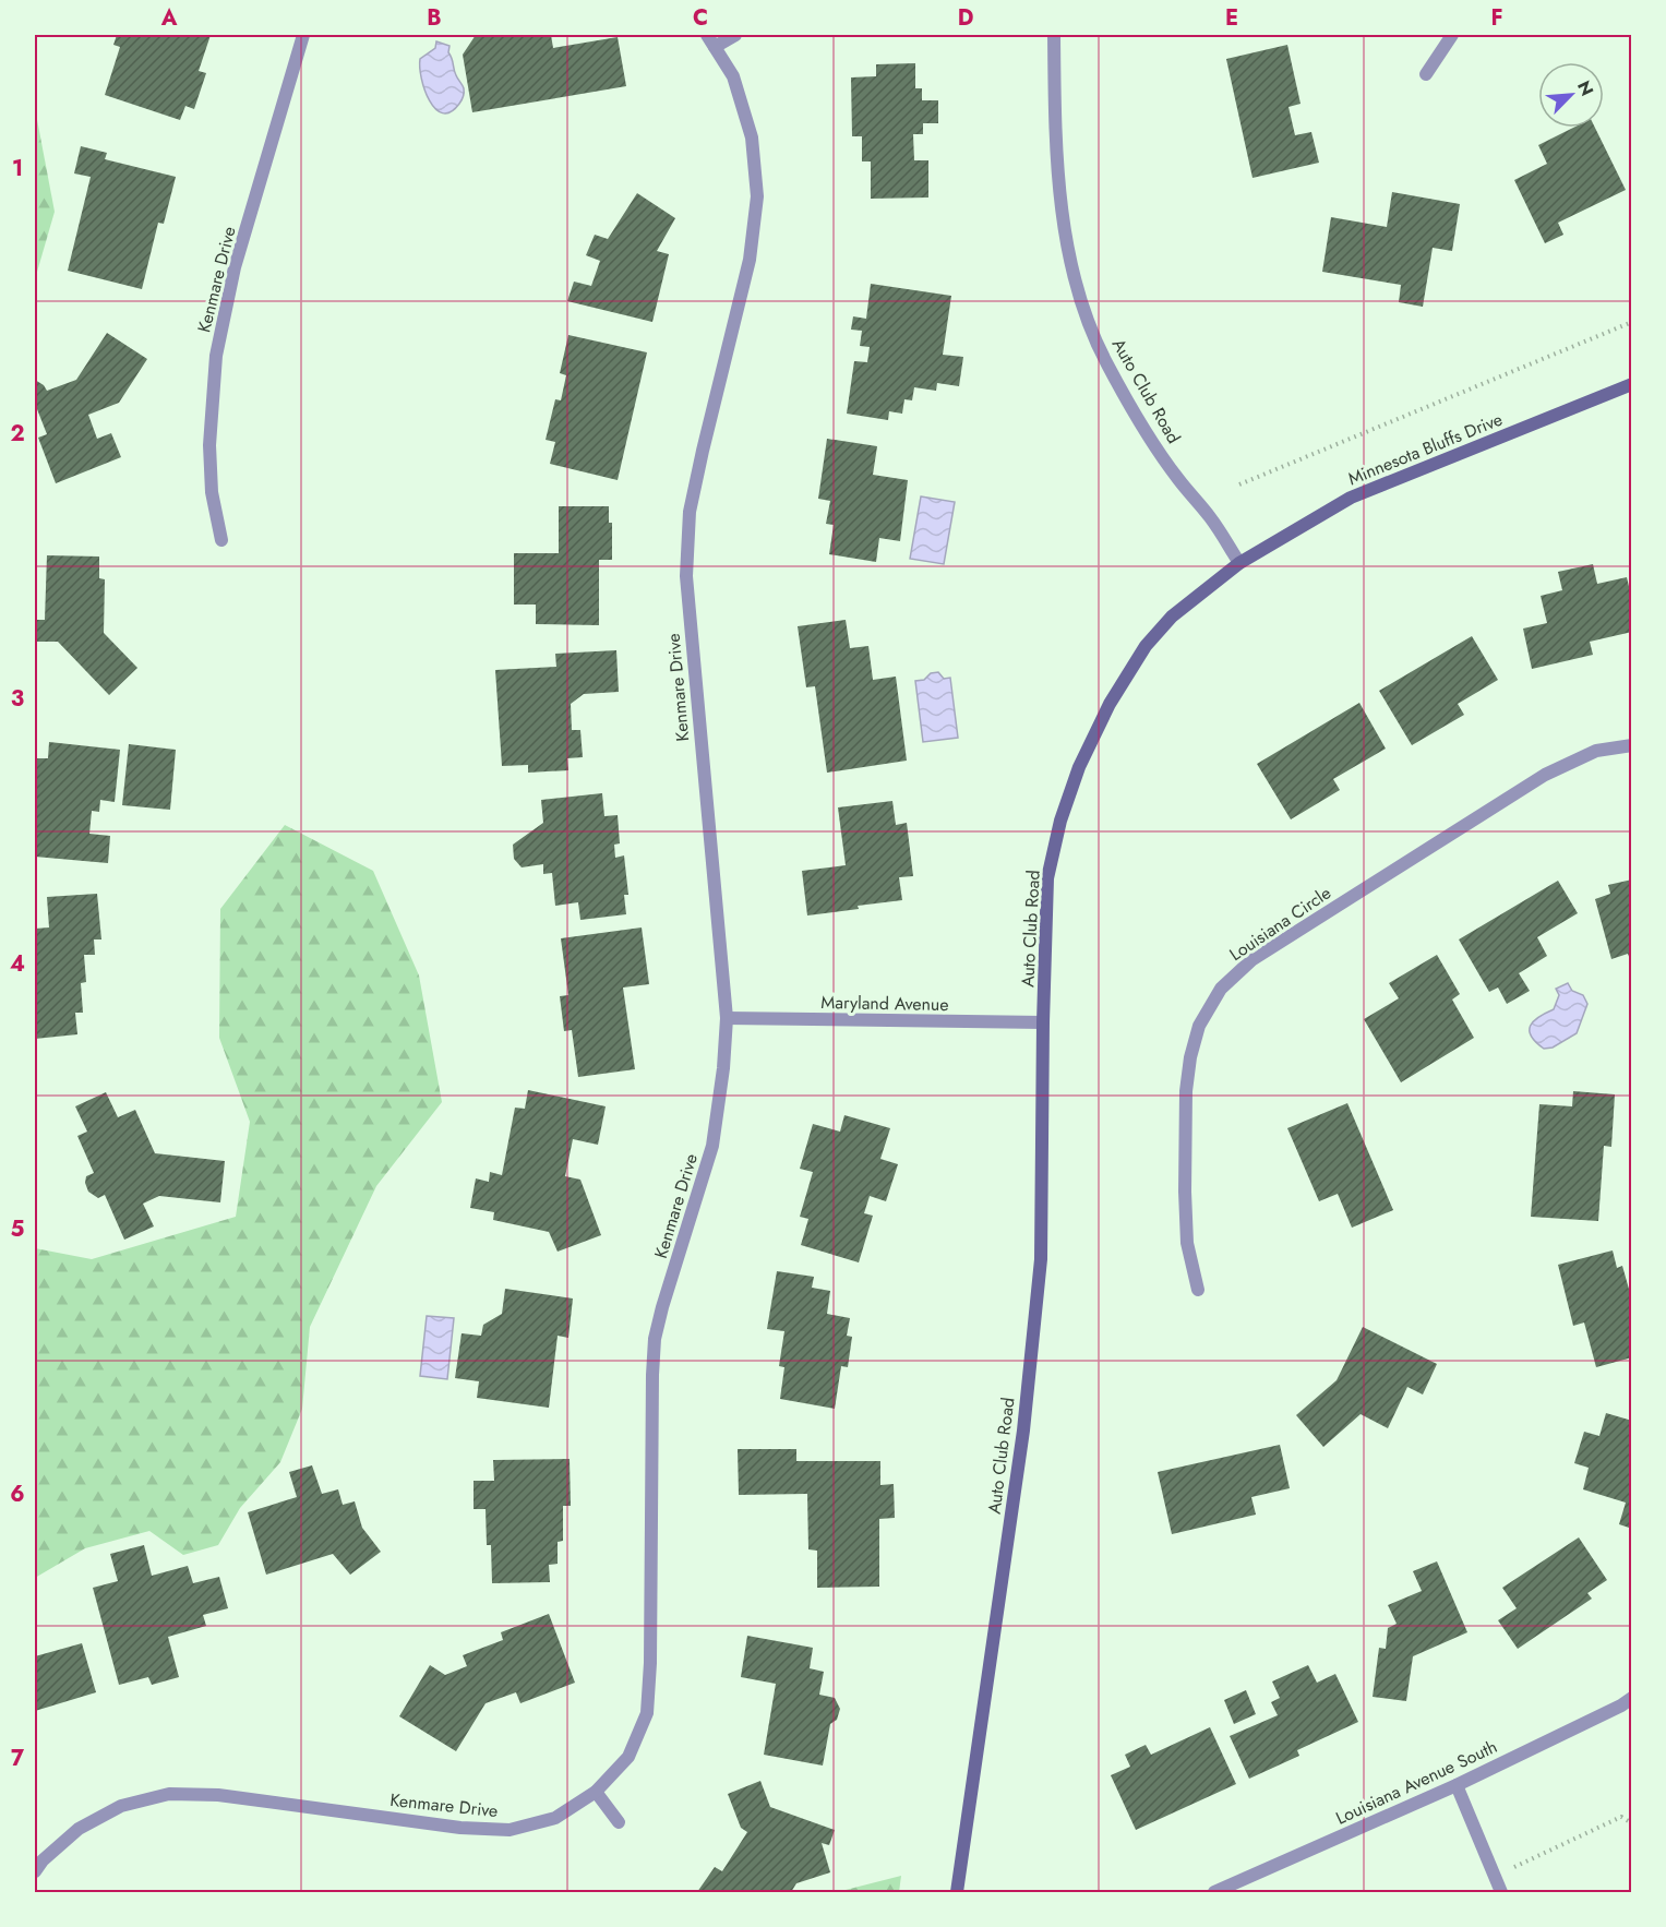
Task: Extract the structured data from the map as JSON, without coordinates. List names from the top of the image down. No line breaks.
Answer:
{"streets":{"street":["Kenmare Drive","Auto Club Road","Minnesota Bluffs Drive","Louisiana Circle","Maryland Avenue","Louisiana Avenue South"]},"crossings":[["Kenmare Drive","Maryland Avenue"],["Auto Club Road","Minnesota Bluffs Drive"],["Auto Club Road","Maryland Avenue"]],"north":"top right","grid":{"columns":["A","B","C","D","E","F"],"rows":["1","2","3","4","5","6","7"]}}
